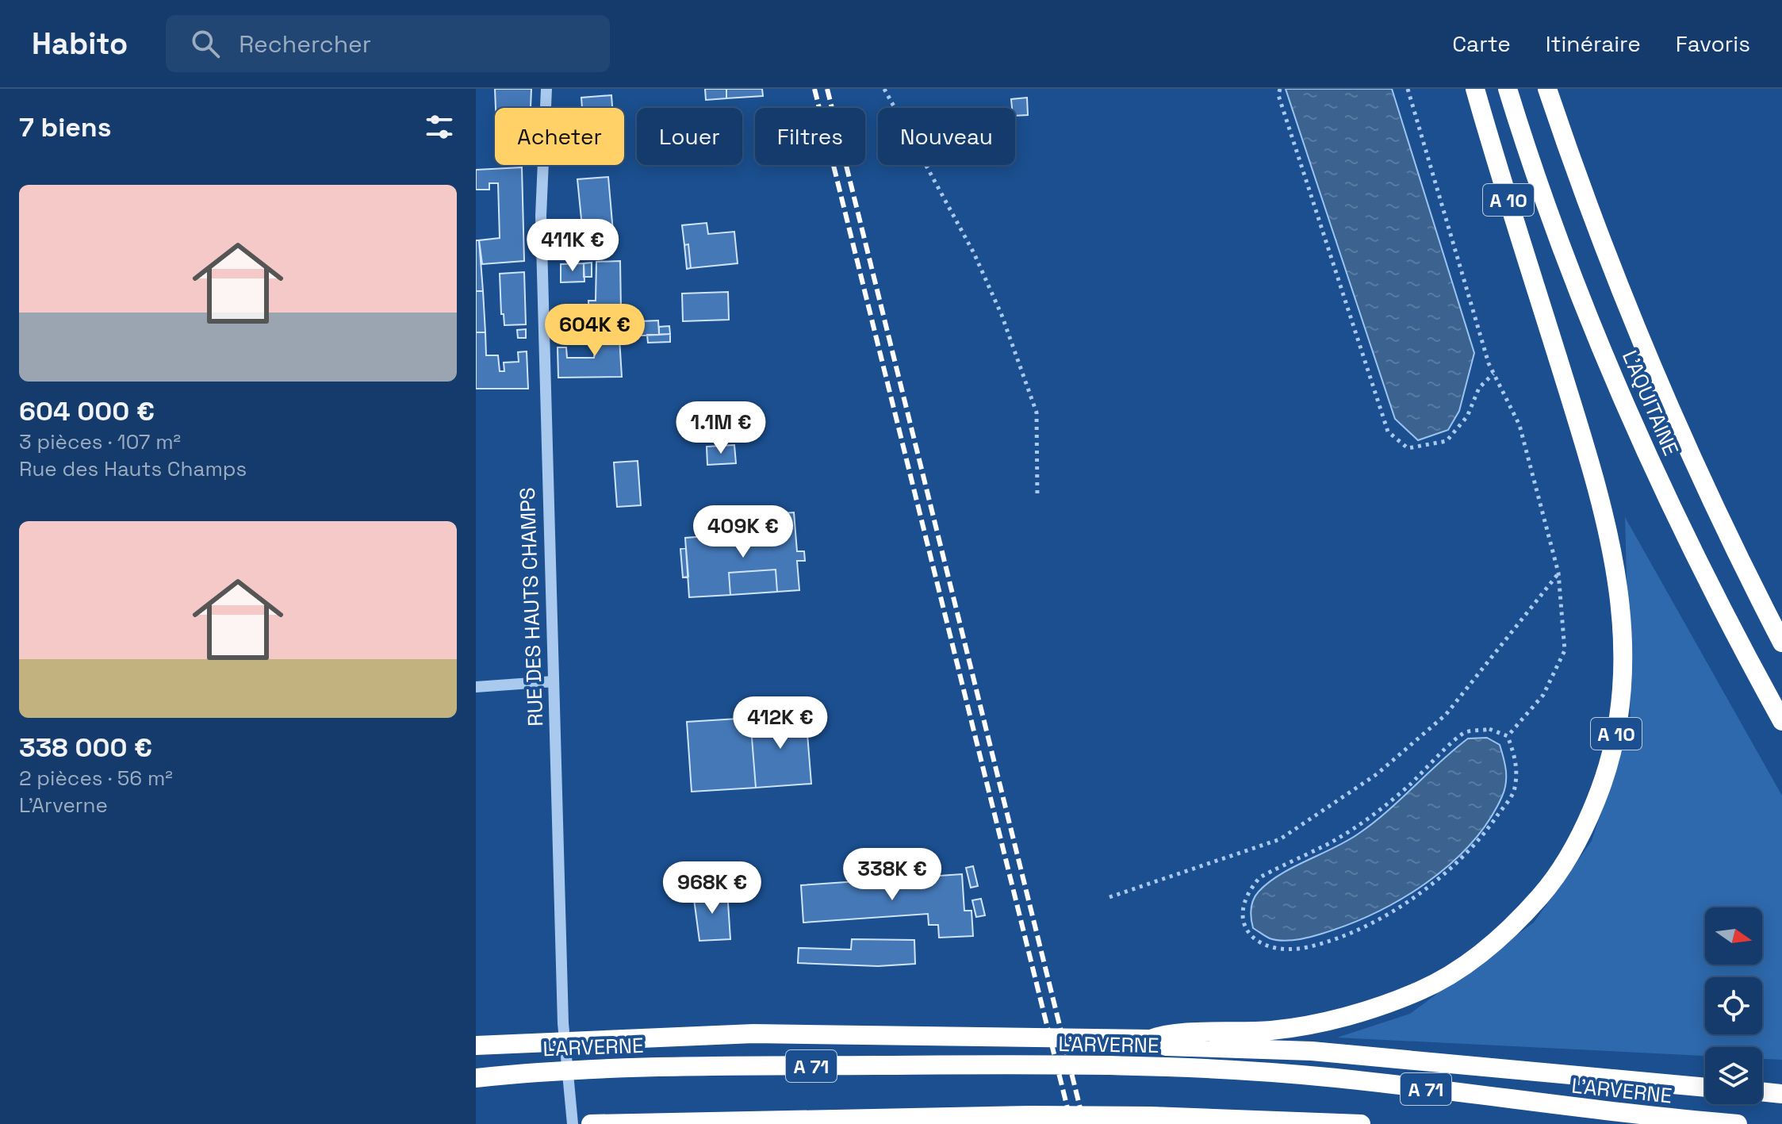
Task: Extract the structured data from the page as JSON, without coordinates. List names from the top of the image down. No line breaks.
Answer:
{"streets":{"highway":["A 10","L'AQUITAINE","L'ARVERNE","A 71"],"street":["RUE DES HAUTS CHAMPS"]},"north":"right","page":{"header":"Habito","search":"Rechercher","nav":["Carte","Itinéraire","Favoris"],"heading":"7 biens","chip":["Acheter","Louer","Filtres","Nouveau"],"list":[{"name":"604 000 €","note":"3 pièces · 107 m² · Rue des Hauts Champs"},{"name":"338 000 €","note":"2 pièces · 56 m² · L'Arverne"}],"price":["411K €","604K €","1.1M €","409K €","412K €","338K €","968K €"]}}
